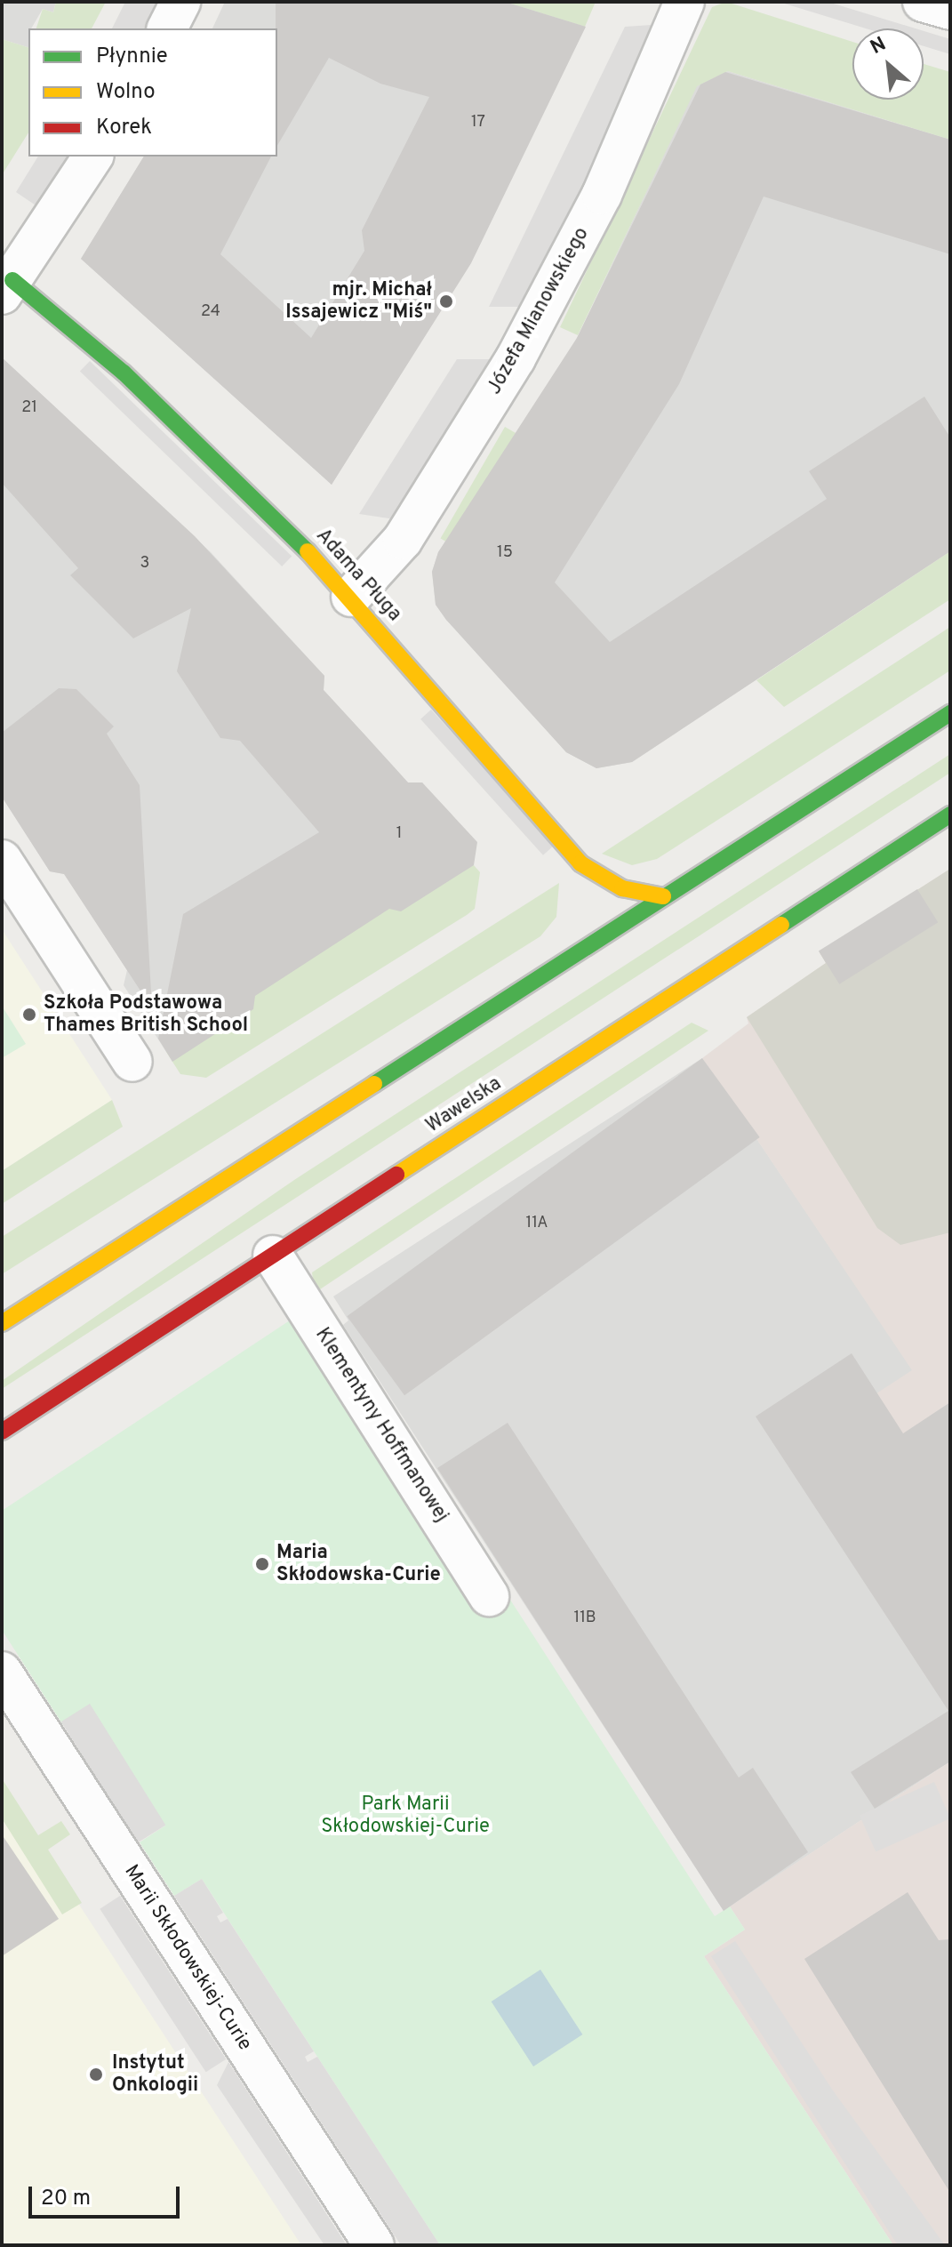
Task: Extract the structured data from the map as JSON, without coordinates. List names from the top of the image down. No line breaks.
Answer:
{"streets":{"main road":["Adama Pługa","Wawelska"],"street":["Józefa Mianowskiego","Klementyny Hoffmanowej","Marii Skłodowskiej-Curie"]},"crossings":[["Józefa Mianowskiego","Adama Pługa"],["Wawelska","Klementyny Hoffmanowej"]],"parks":["Park Marii Skłodowskiej-Curie"],"places":["mjr. Michał Issajewicz \"Miś\"","Szkoła Podstawowa Thames British School","Maria Skłodowska-Curie","Instytut Onkologii"],"house_numbers":["17","24","21","15","3","1","11A","11B"],"legend":["Płynnie","Wolno","Korek"],"scale_bar":"20 m","north":"top left"}
